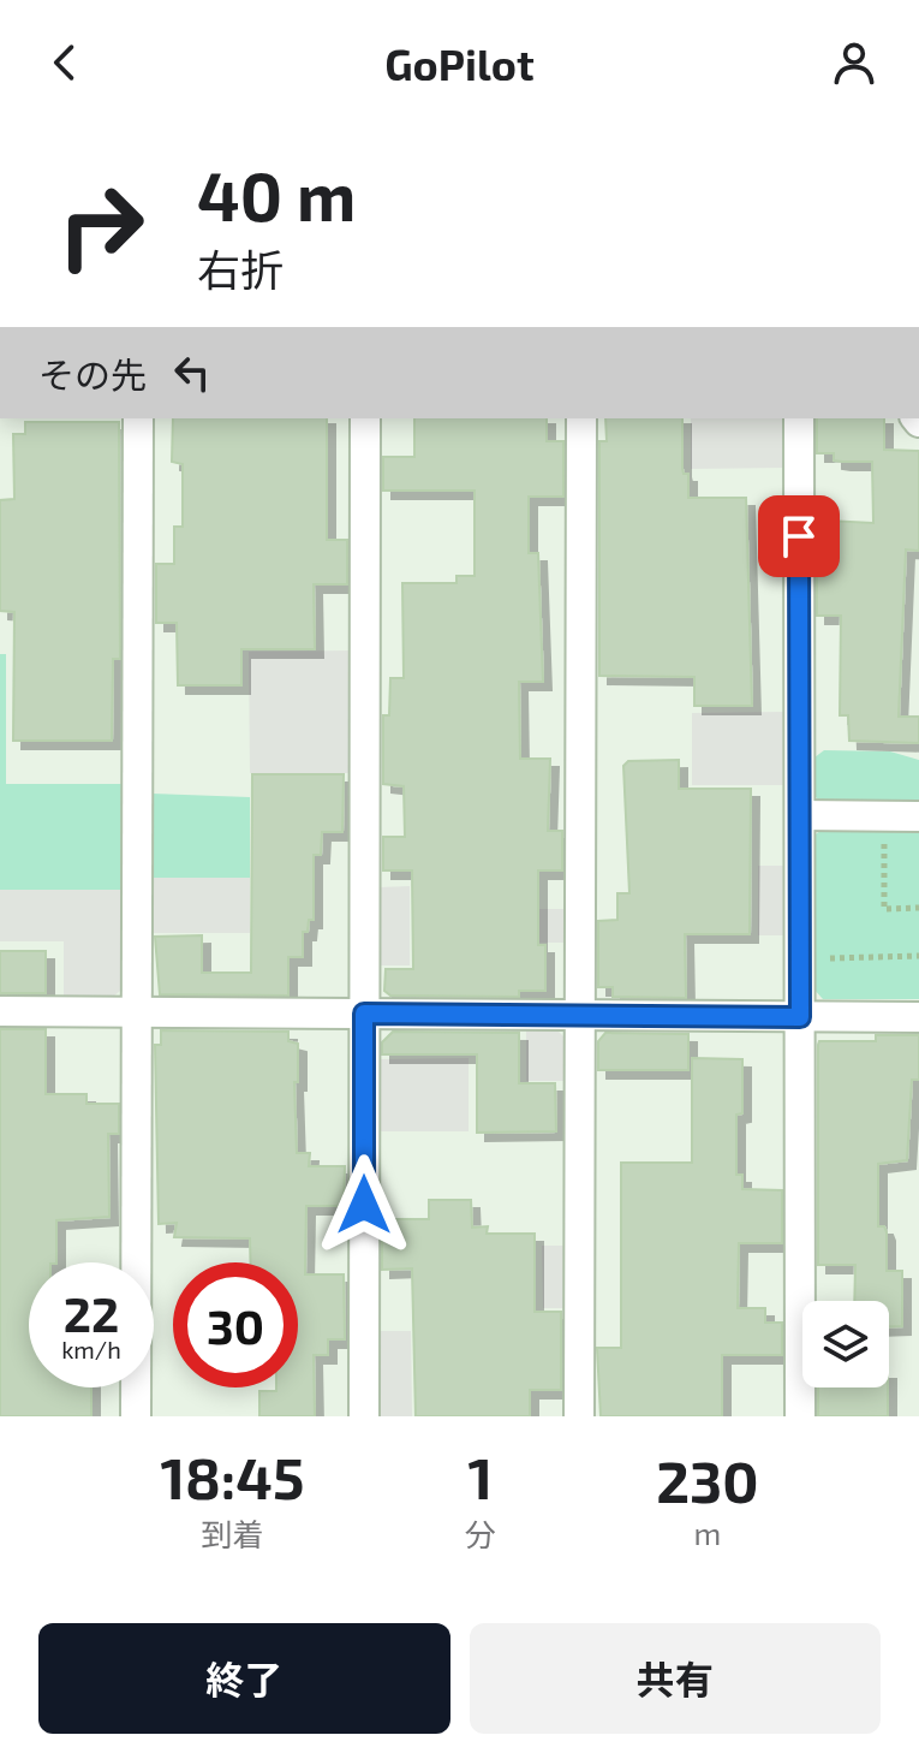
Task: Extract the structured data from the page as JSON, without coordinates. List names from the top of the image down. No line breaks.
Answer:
{"page":{"header":"GoPilot","turn":["40 m","右折"],"then":"その先","speed":"22 km/h","limit":"30","eta":["18:45","到着","1","分","230","m"],"buttons":["終了","共有"]}}
